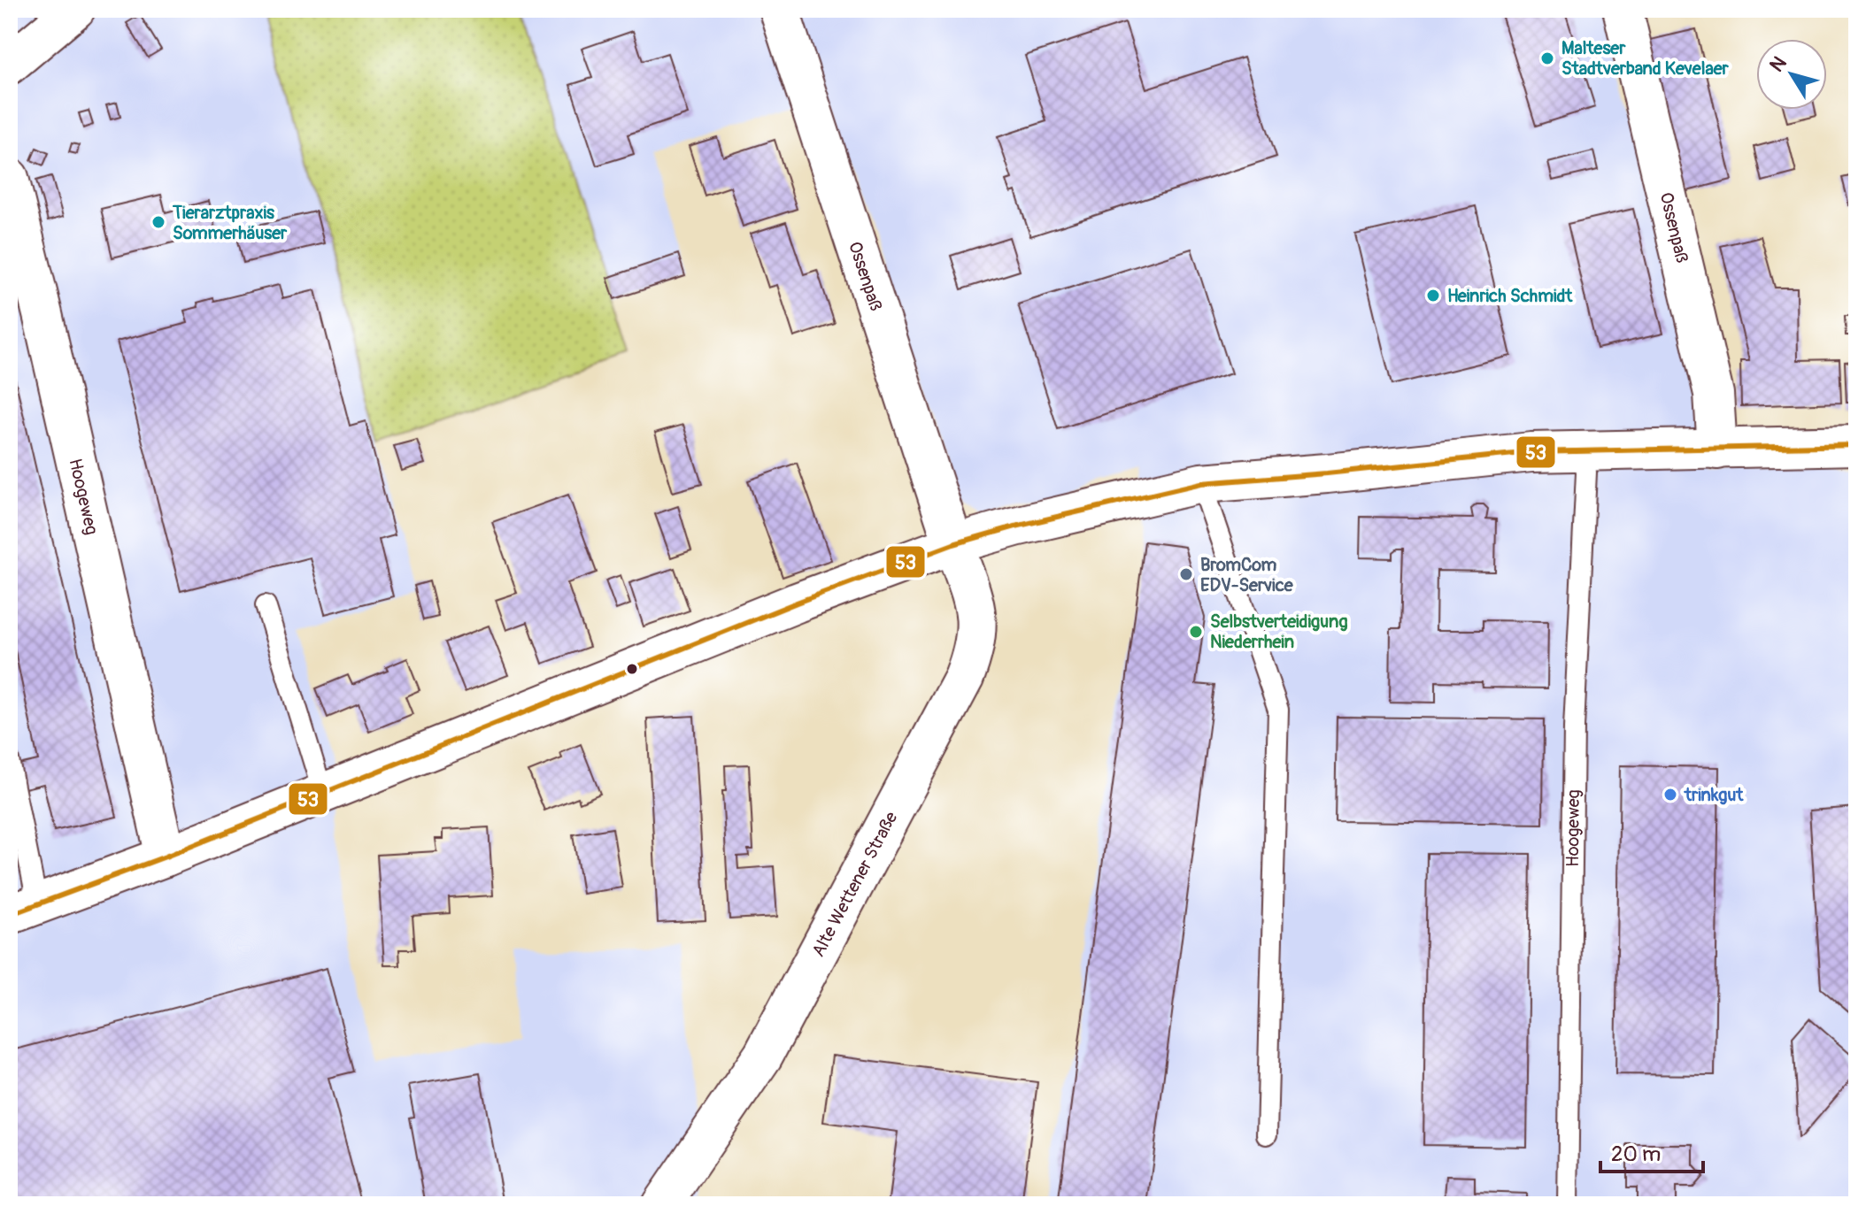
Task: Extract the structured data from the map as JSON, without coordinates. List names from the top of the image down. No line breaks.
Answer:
{"streets":{"street":["Ossenpaß","Hoogeweg","Alte Wettener Straße"]},"crossings":[["Ossenpaß","Alte Wettener Straße"]],"places":["Malteser Stadtverband Kevelaer","Tierarztpraxis Sommerhäuser","Heinrich Schmidt","BromCom EDV-Service","Selbstverteidigung Niederrhein","trinkgut"],"lines":["transit line 53"],"scale_bar":"20 m","north":"top left"}
